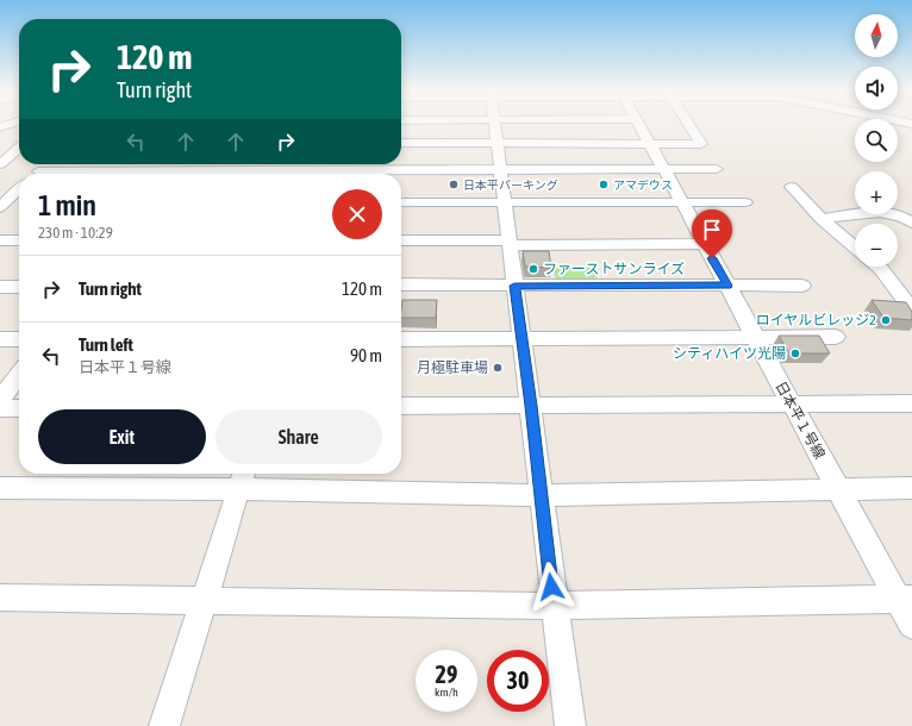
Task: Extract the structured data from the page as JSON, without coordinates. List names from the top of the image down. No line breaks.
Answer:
{"streets":{"street":["日本平１号線"]},"places":["日本平パーキング","アマデウス","ファーストサンライズ","ロイヤルビレッジ2","シティハイツ光陽","月極駐車場"],"north":"top","page":{"map_buttons":["+","−"],"turn":["120 m","Turn right"],"heading":["1 min","230 m · 10:29"],"list":[{"name":"Turn right","value":"120 m"},{"name":"Turn left","note":"日本平１号線","value":"90 m"}],"buttons":["Exit","Share"],"speed":"29 km/h","limit":"30"}}
